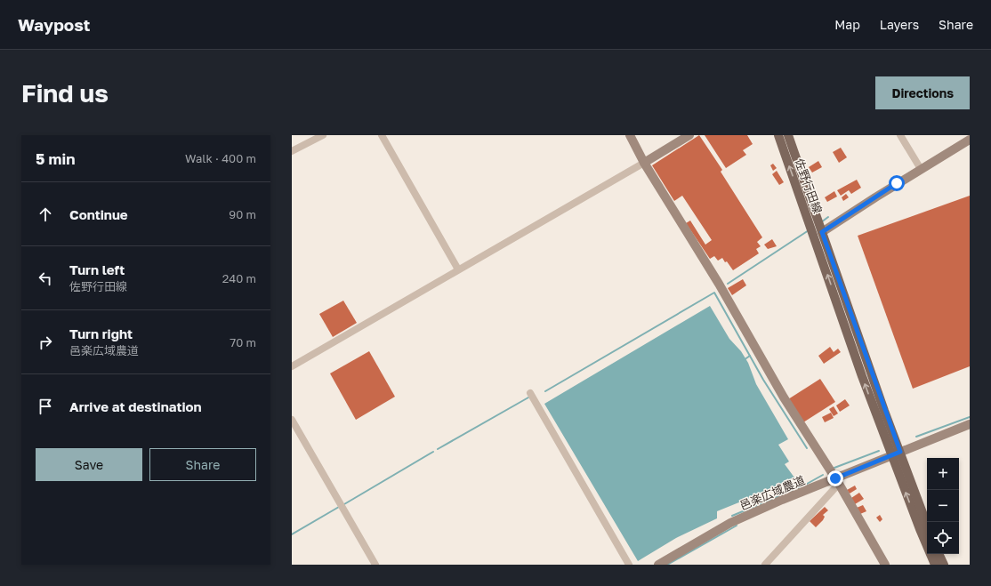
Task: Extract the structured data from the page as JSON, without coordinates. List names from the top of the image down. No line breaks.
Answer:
{"streets":{"main road":["佐野行田線"],"street":["邑楽広域農道"]},"crossings":[["佐野行田線","邑楽広域農道"]],"page":{"header":"Waypost","nav":["Map","Layers","Share"],"buttons":["Directions",["Save","Share"]],"title":"Find us","heading":["5 min","Walk · 400 m"],"list":[["Continue","90 m"],["Turn left","佐野行田線","240 m"],["Turn right","邑楽広域農道","70 m"],"Arrive at destination"],"map_buttons":["+","−"]}}
